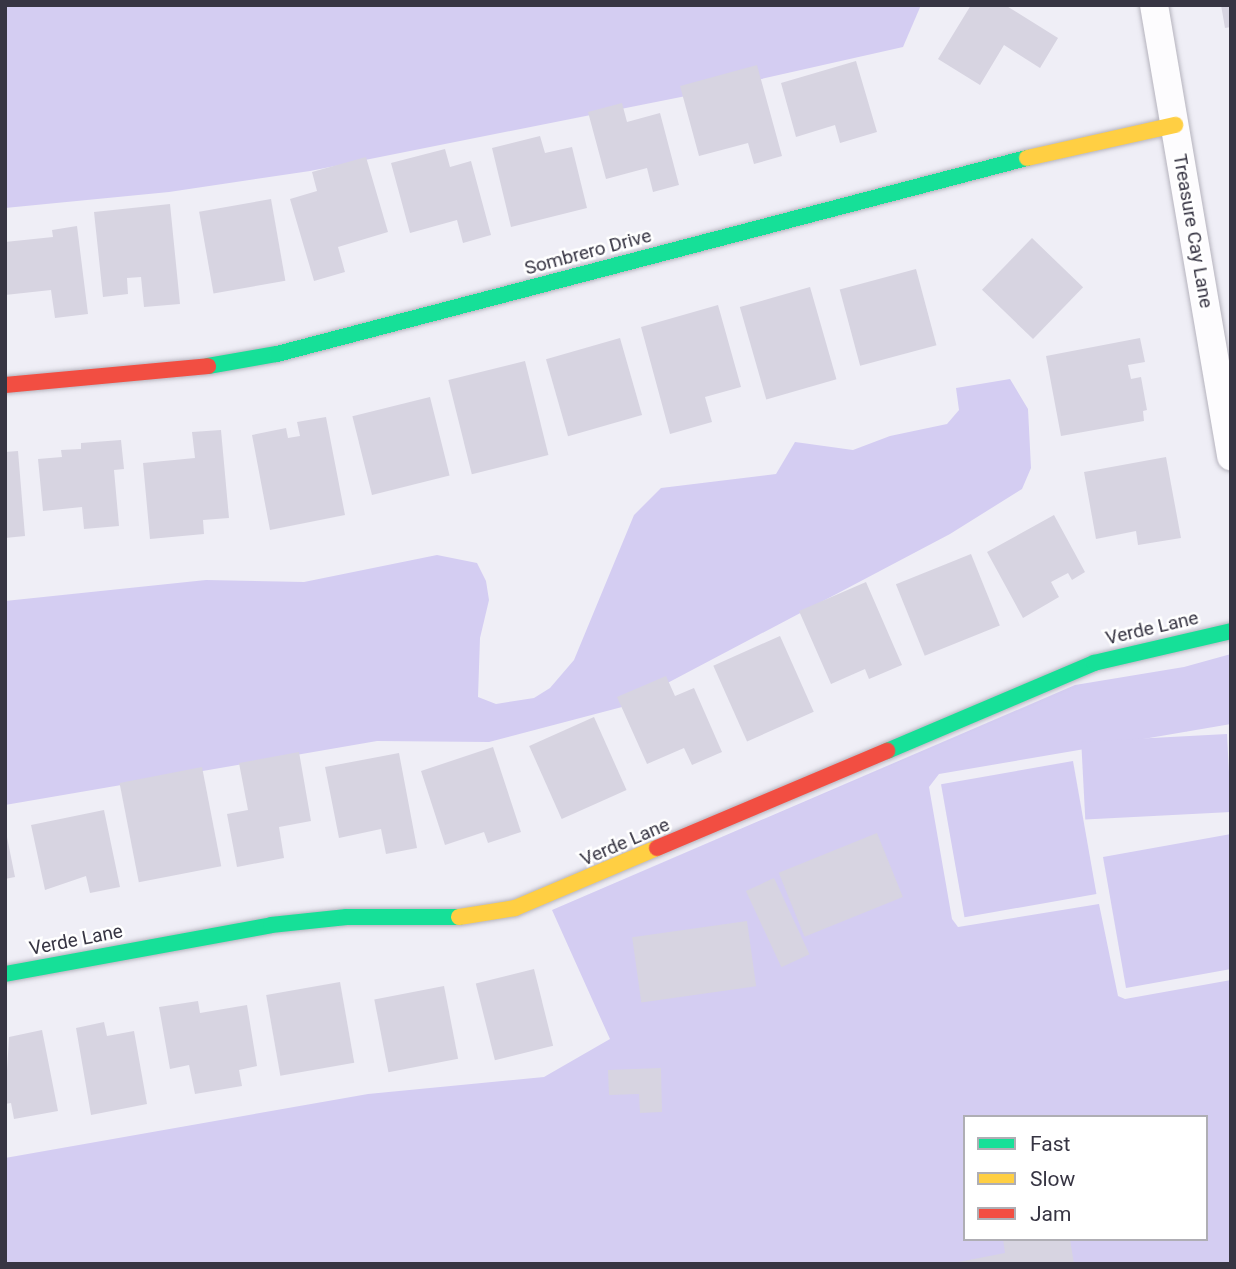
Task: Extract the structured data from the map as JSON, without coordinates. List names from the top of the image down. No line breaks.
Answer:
{"streets":{"street":["Treasure Cay Lane","Sombrero Drive","Verde Lane"]},"crossings":[["Treasure Cay Lane","Sombrero Drive"]],"legend":["Fast","Slow","Jam"]}
